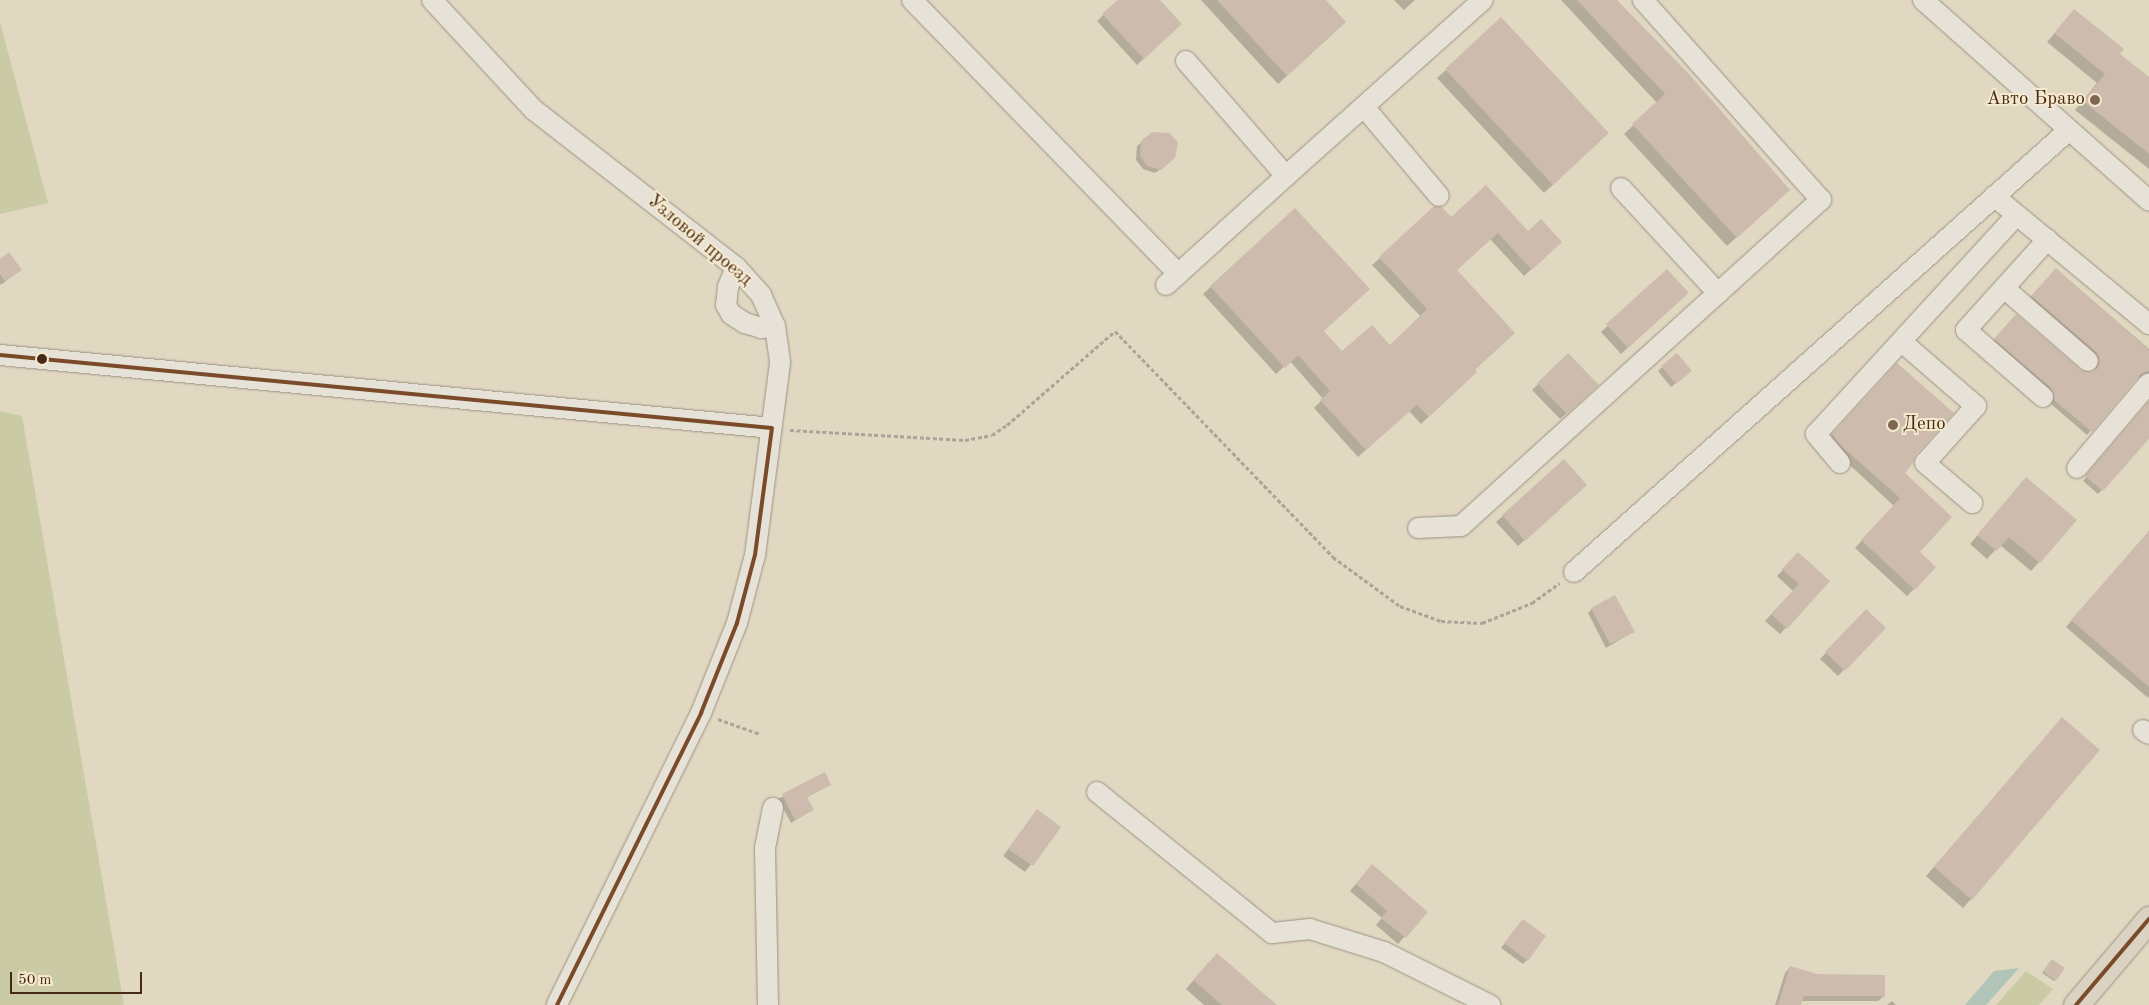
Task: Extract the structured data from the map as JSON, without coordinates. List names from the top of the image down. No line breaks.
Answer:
{"streets":{"street":["Узловой проезд"]},"places":["Авто Браво","Депо"],"scale_bar":"50 m"}
